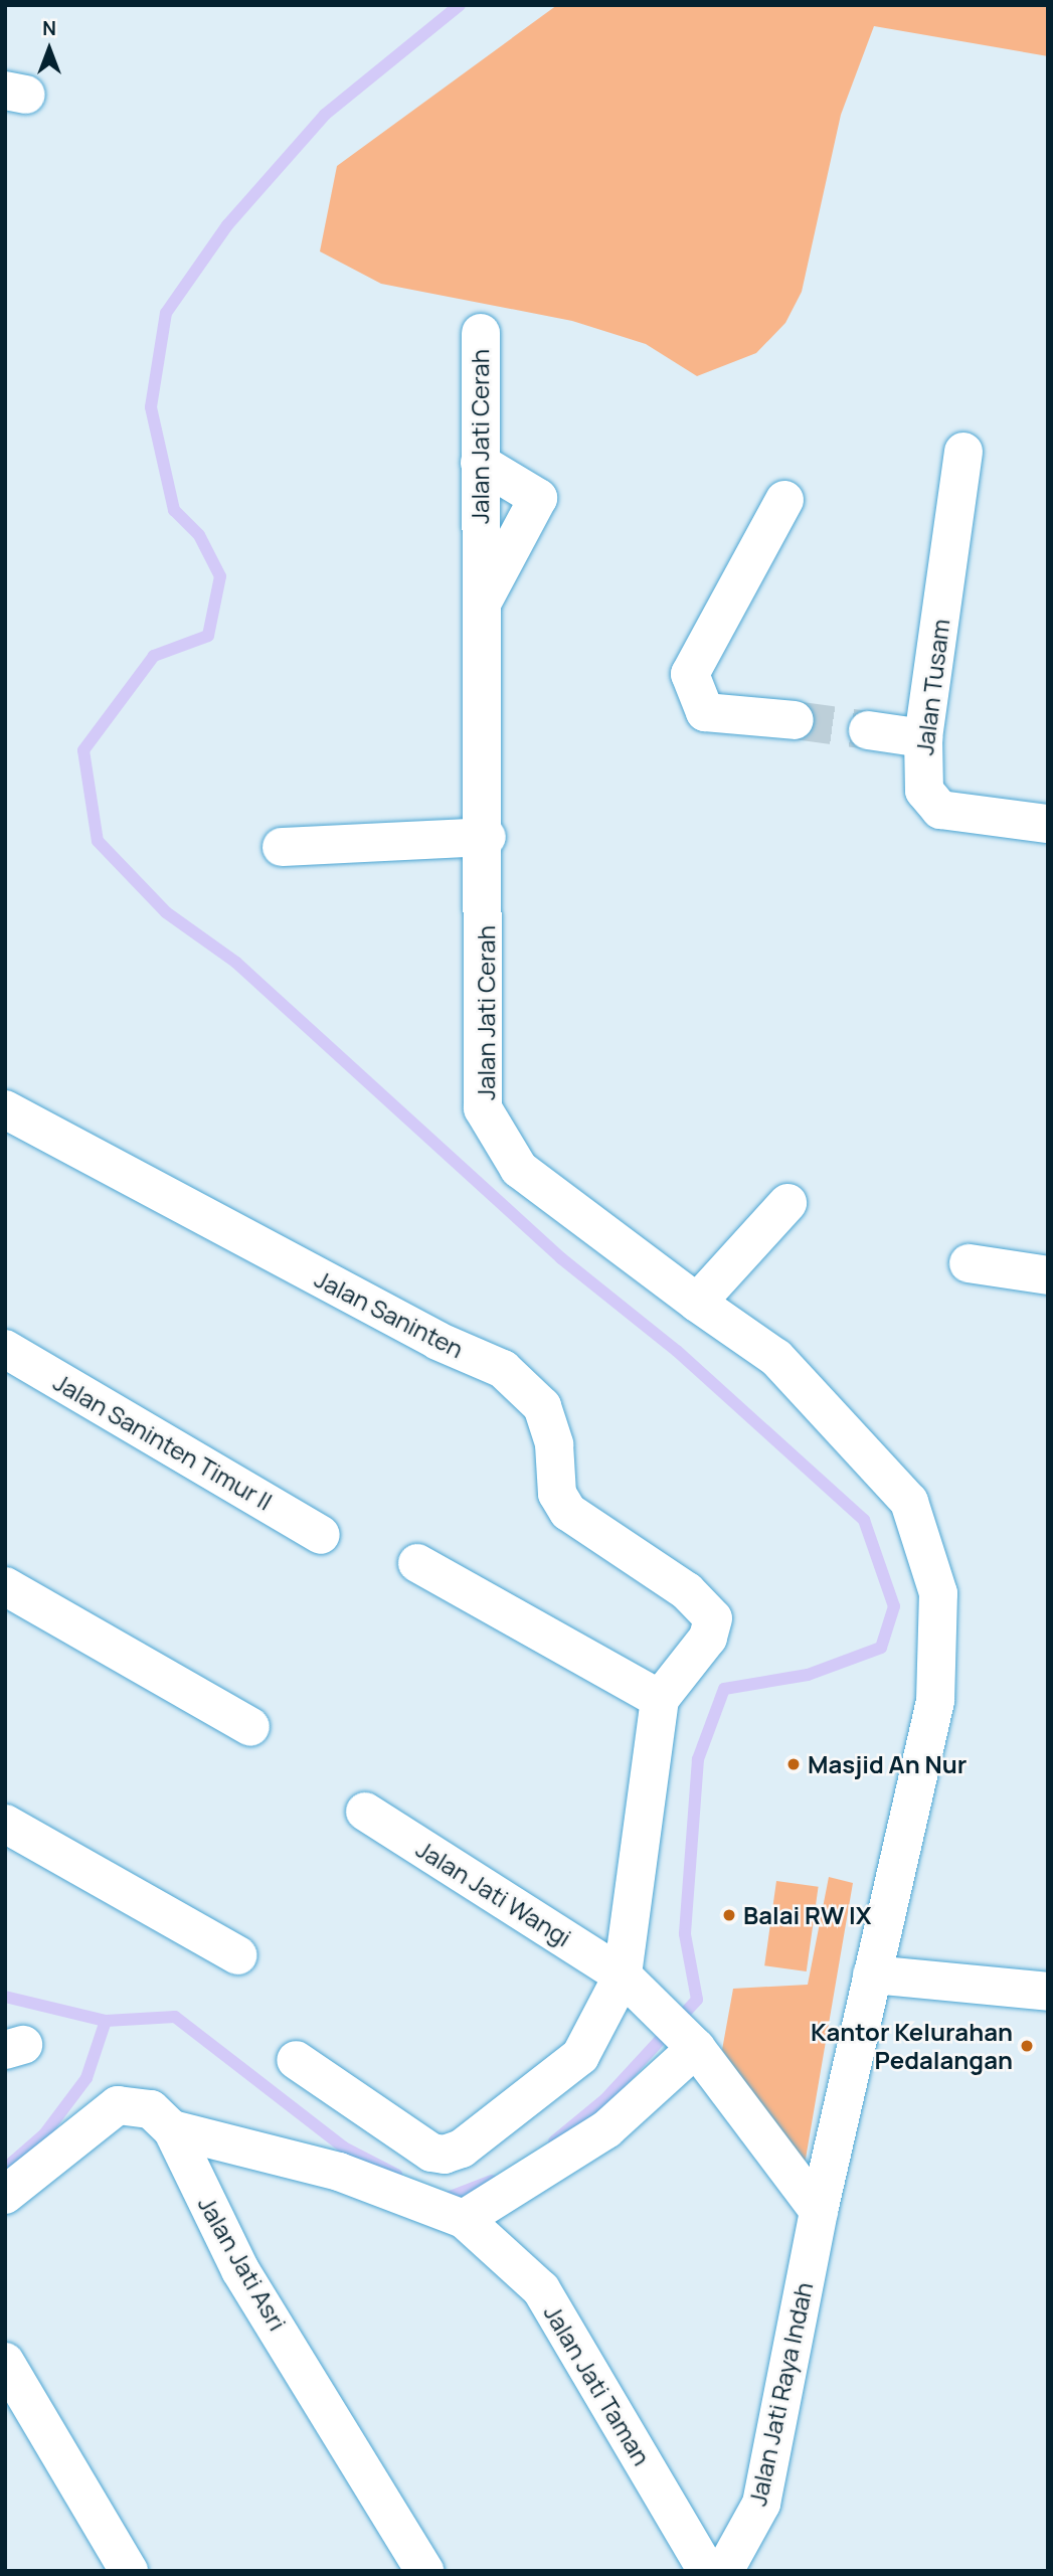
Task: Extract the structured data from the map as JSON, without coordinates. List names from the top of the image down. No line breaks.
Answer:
{"streets":{"street":["Jalan Jati Cerah","Jalan Tusam","Jalan Saninten","Jalan Saninten Timur II","Jalan Jati Wangi","Jalan Jati Asri","Jalan Jati Taman","Jalan Jati Raya Indah"]},"crossings":[["Jalan Jati Cerah","Jalan Jati Raya Indah"],["Jalan Jati Asri","Jalan Jati Taman"]],"places":["Masjid An Nur","Balai RW IX","Kantor Kelurahan Pedalangan"],"north":"top"}
